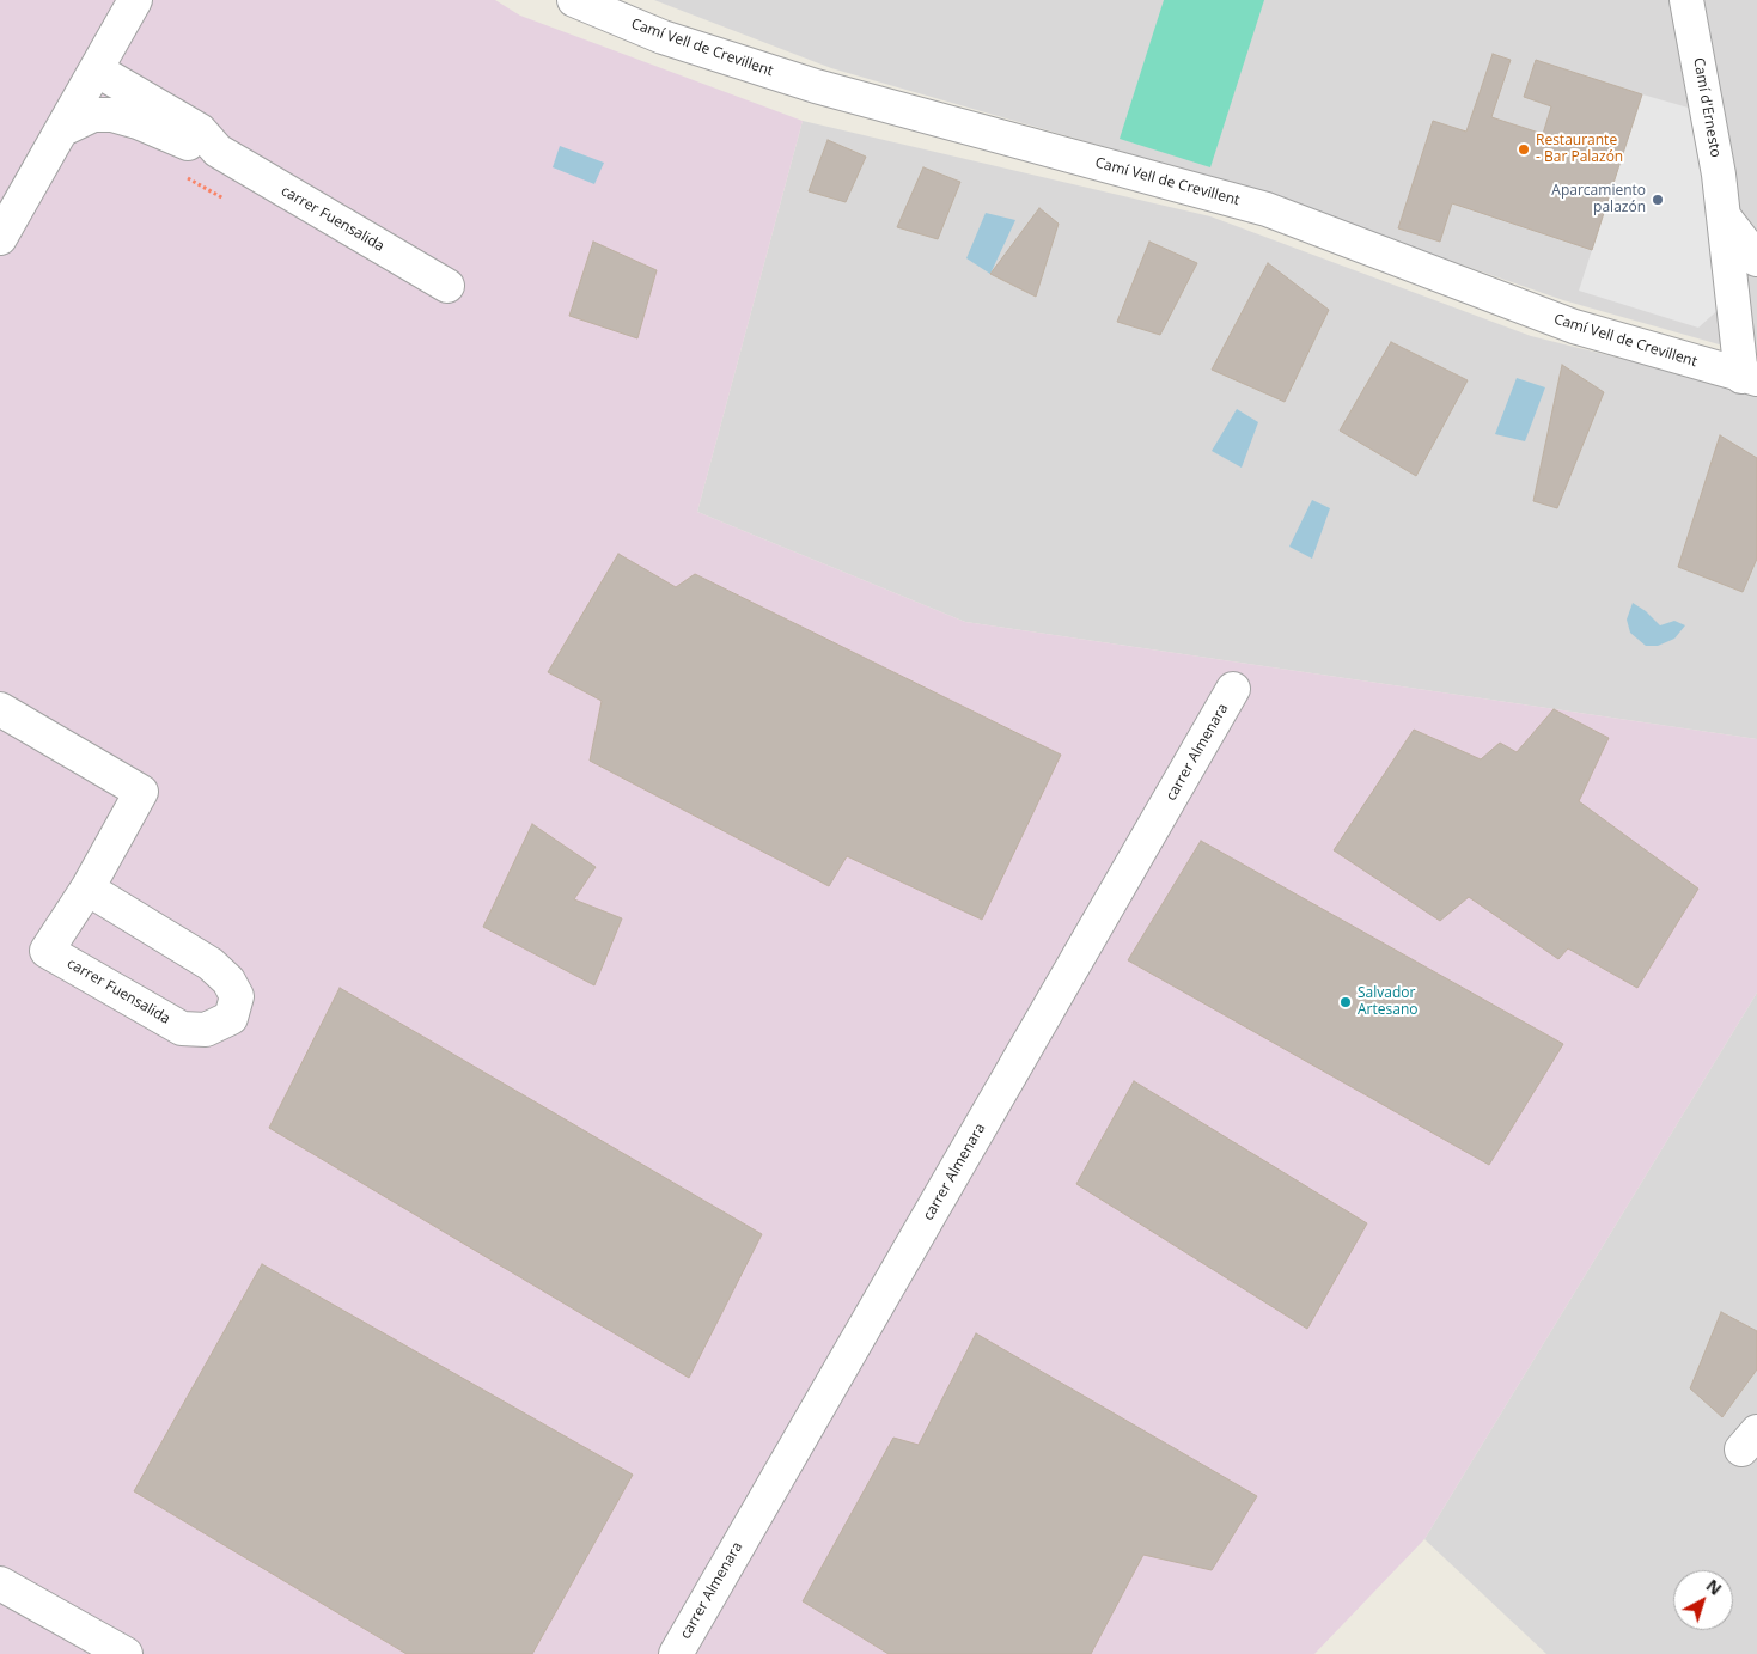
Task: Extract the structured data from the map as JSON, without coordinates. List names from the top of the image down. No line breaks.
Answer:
{"streets":{"street":["Camí Vell de Crevillent","Camí d'Ernesto","carrer Fuensalida","carrer Almenara"]},"crossings":[["Camí Vell de Crevillent","Camí d'Ernesto"]],"places":["Restaurante - Bar Palazón","Aparcamiento palazón","Salvador Artesano"],"north":"top right"}
